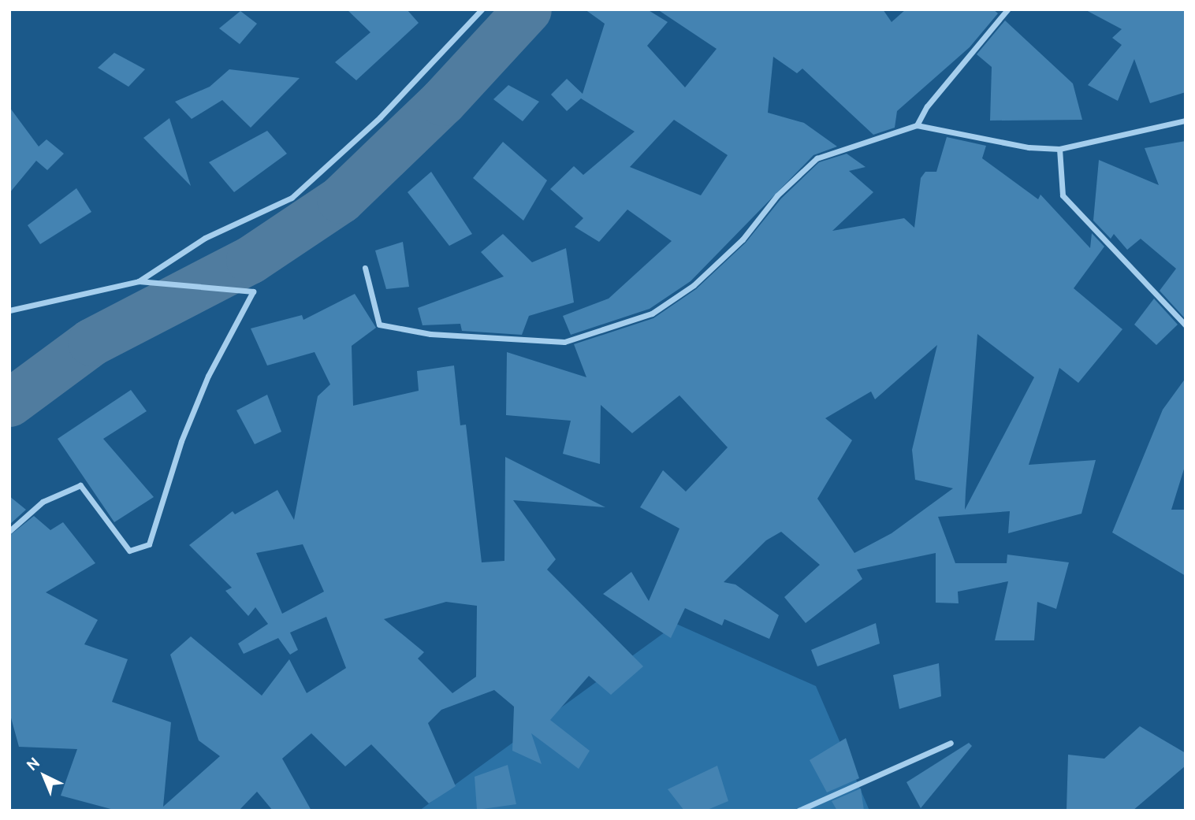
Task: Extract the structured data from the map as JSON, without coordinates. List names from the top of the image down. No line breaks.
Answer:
{"north":"top left"}
